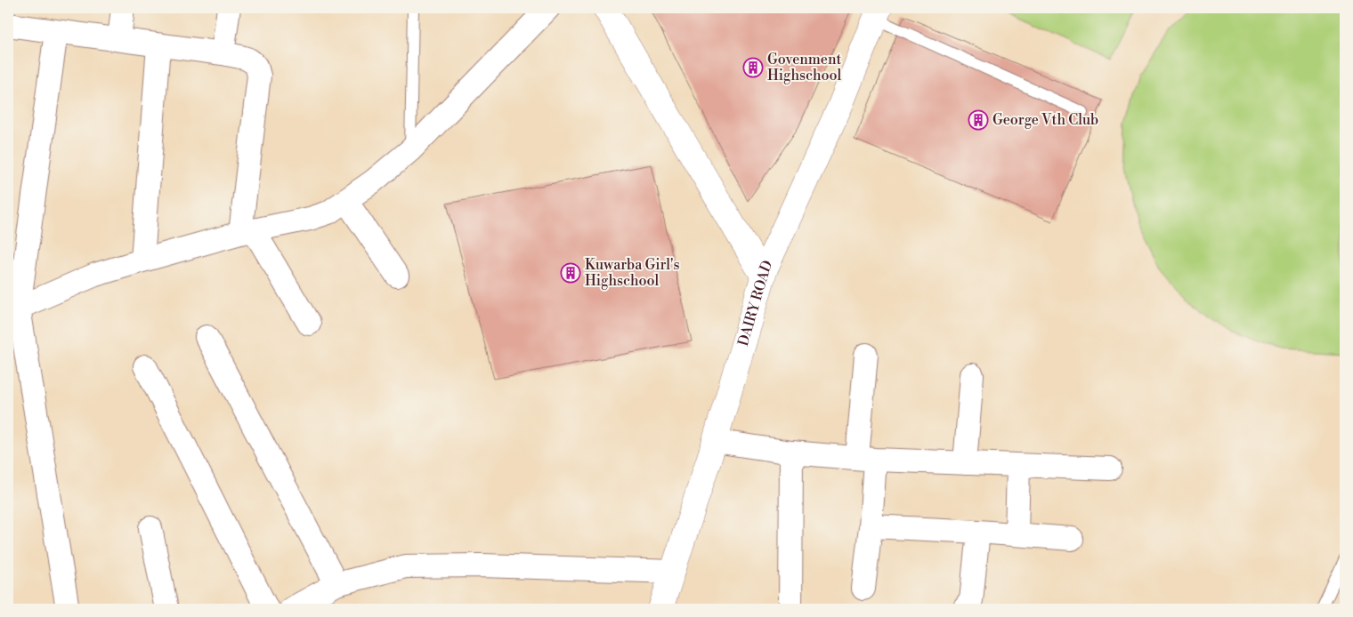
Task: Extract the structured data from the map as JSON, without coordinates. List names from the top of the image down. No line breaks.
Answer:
{"streets":{"street":["DAIRY ROAD"]},"places":{"building":["Govenment Highschool","George Vth Club","Kuwarba Girl's Highschool"]}}
